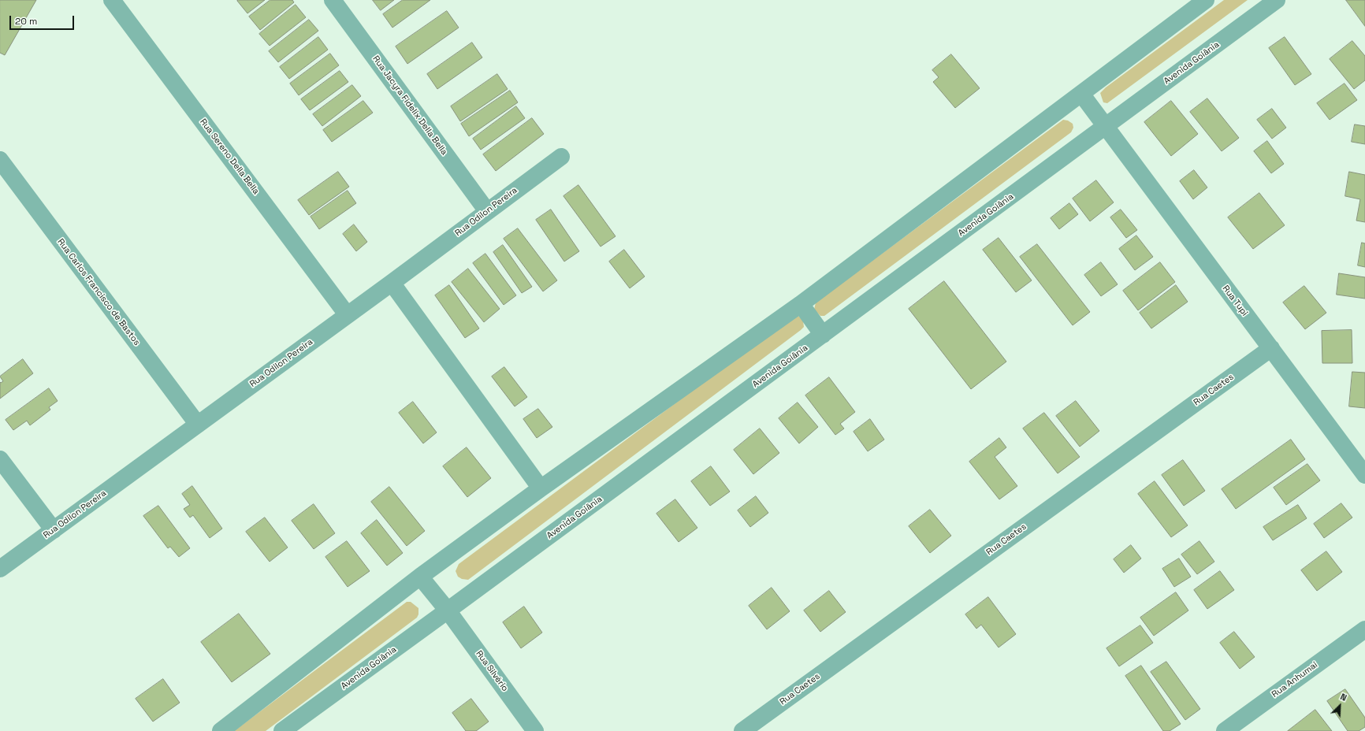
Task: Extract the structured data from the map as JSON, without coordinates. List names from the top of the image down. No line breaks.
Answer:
{"streets":{"street":["Avenida Goiânia","Rua Jacyra Fidelix Della Bella","Rua Sereno Della Bella","Rua Odilon Pereira","Rua Carlos Francisco de Bastos","Rua Tupi","Rua Caetes","Rua Silvério","Rua Anhumai"]},"crossings":[["Avenida Goiânia","Rua Tupi"],["Avenida Goiânia","Rua Silvério"],["Rua Jacyra Fidelix Della Bella","Rua Odilon Pereira"],["Rua Sereno Della Bella","Rua Odilon Pereira"],["Rua Odilon Pereira","Rua Carlos Francisco de Bastos"],["Rua Tupi","Rua Caetes"]],"scale_bar":"20 m","north":"top right"}
